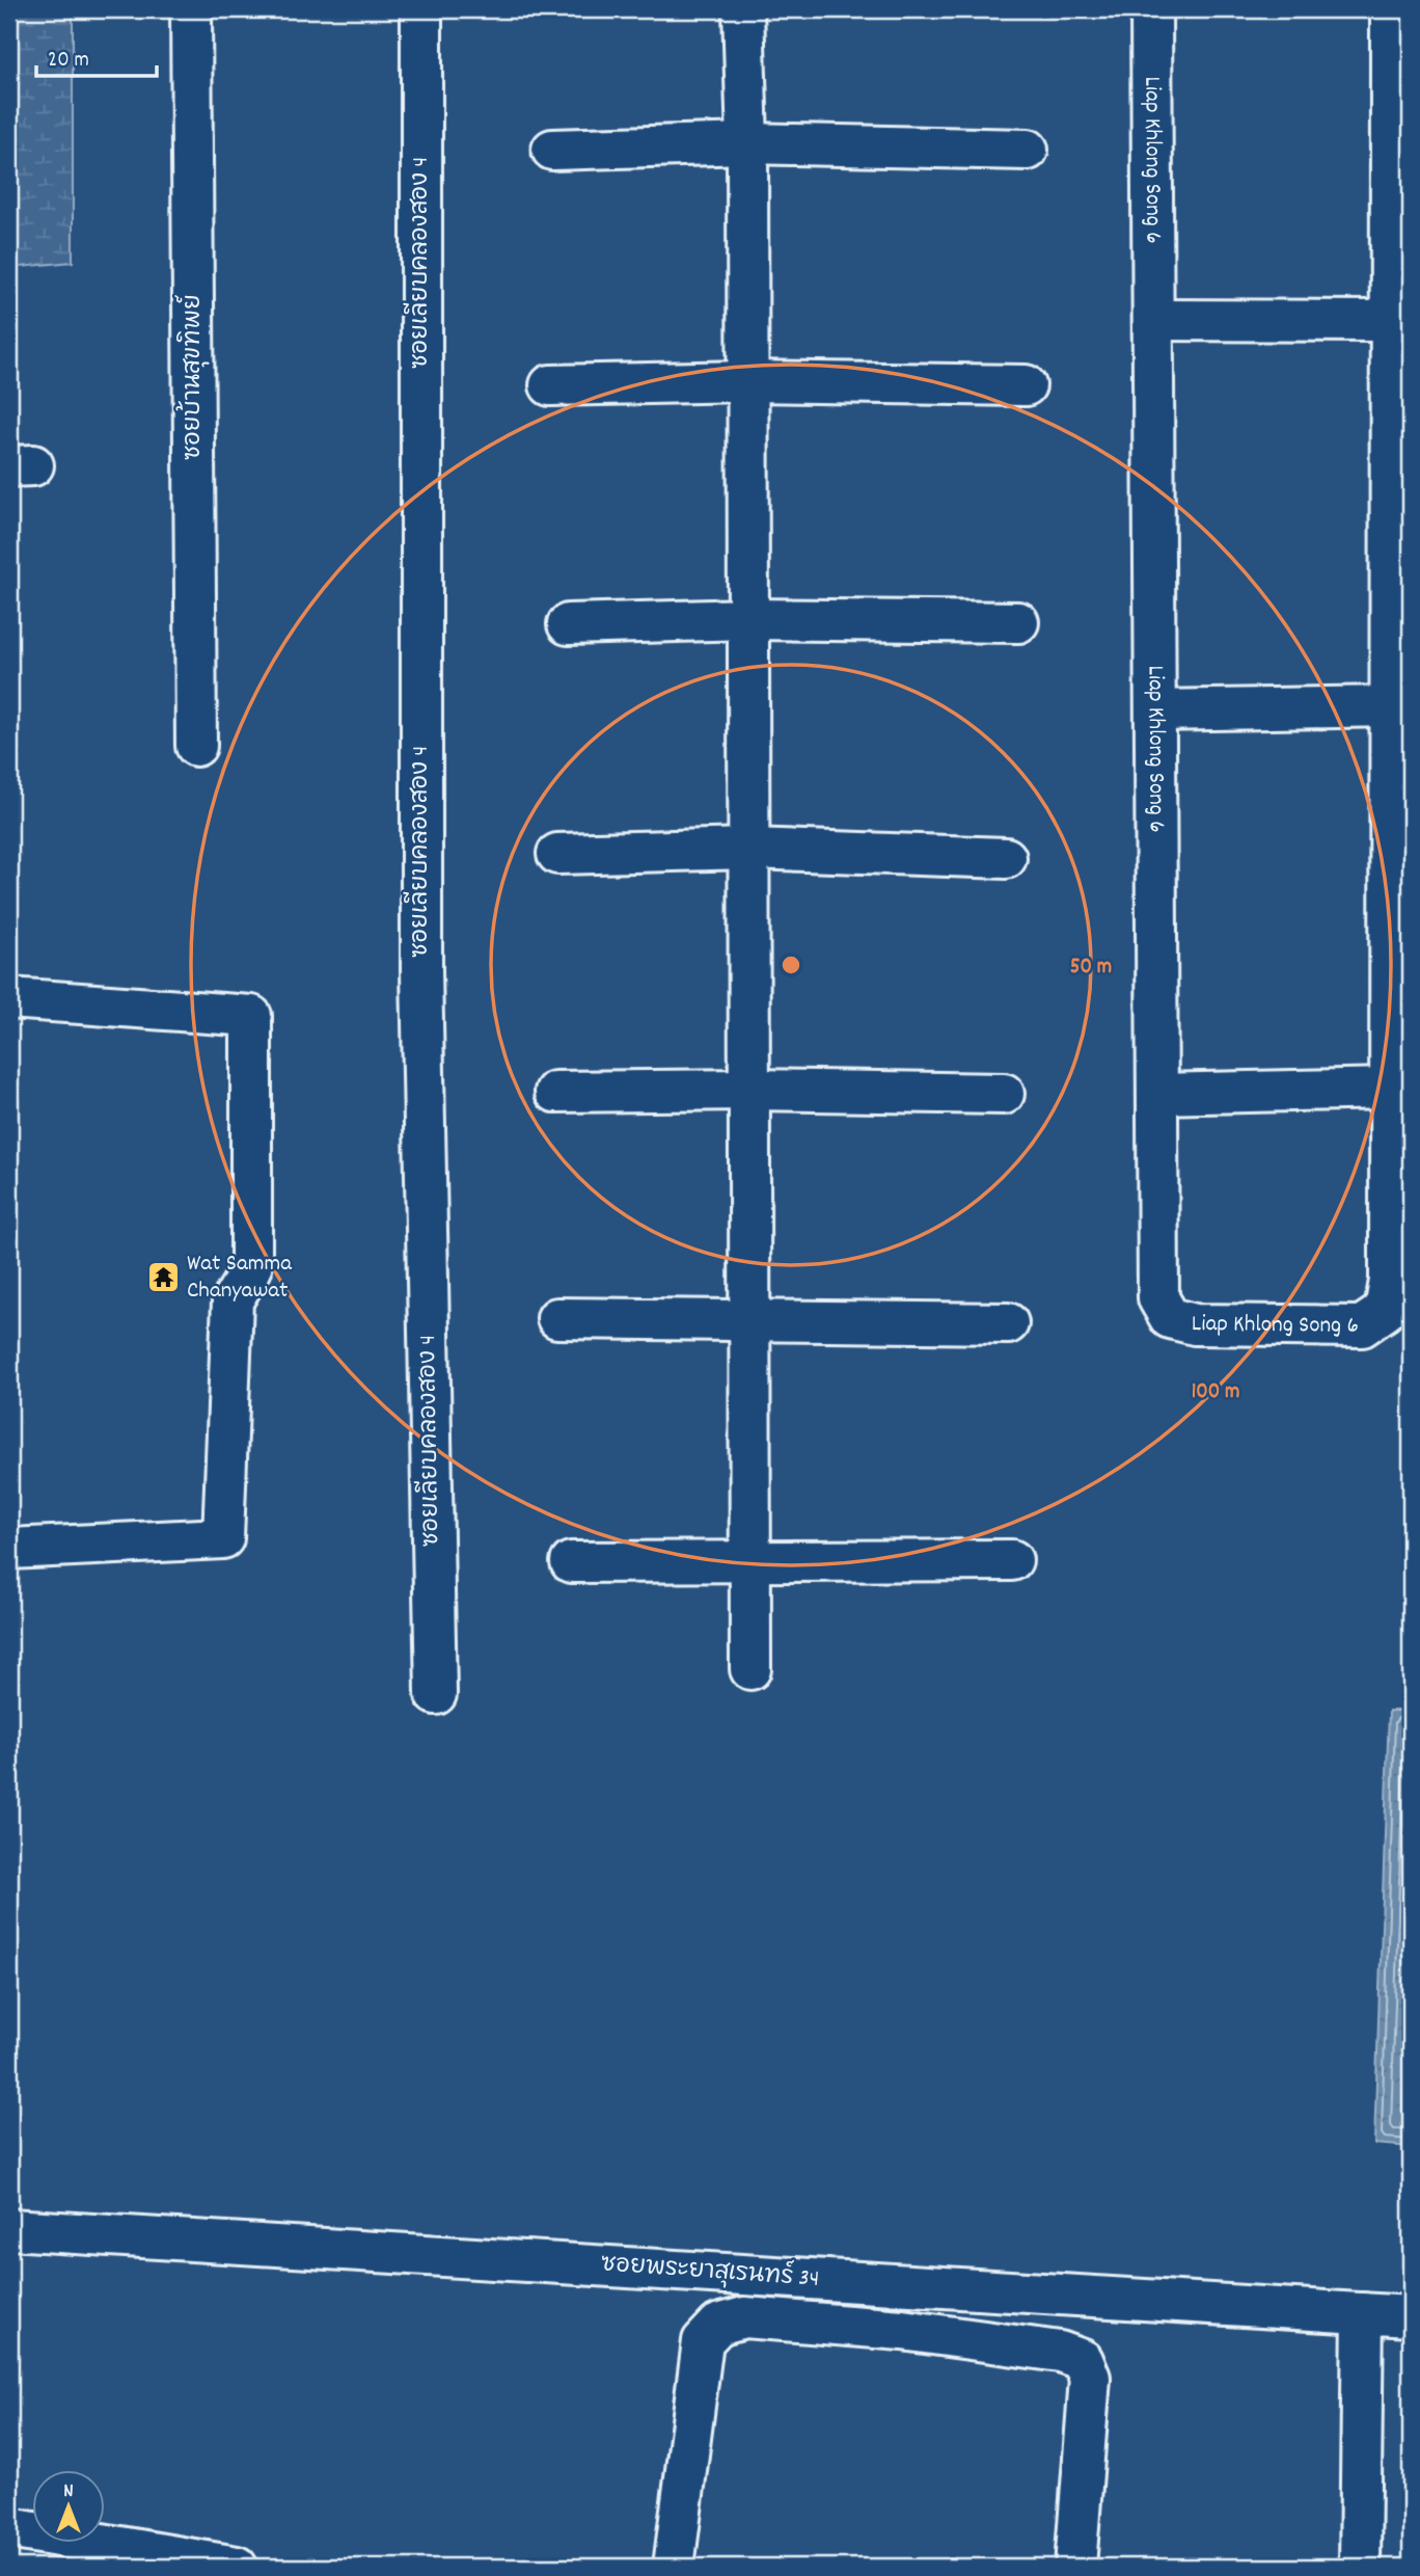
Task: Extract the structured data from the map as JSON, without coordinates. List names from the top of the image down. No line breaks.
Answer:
{"streets":{"street":["Liap Khlong Song 6","ซอยเลียบคลองสอง 4","ซอยบ้านสุขทิพย์","ซอยพระยาสุเรนทร์ 34"]},"places":{"temple":["Wat Samma Chanyawat"]},"scale_bar":"20 m","north":"top","rings":["50 m","100 m"]}
